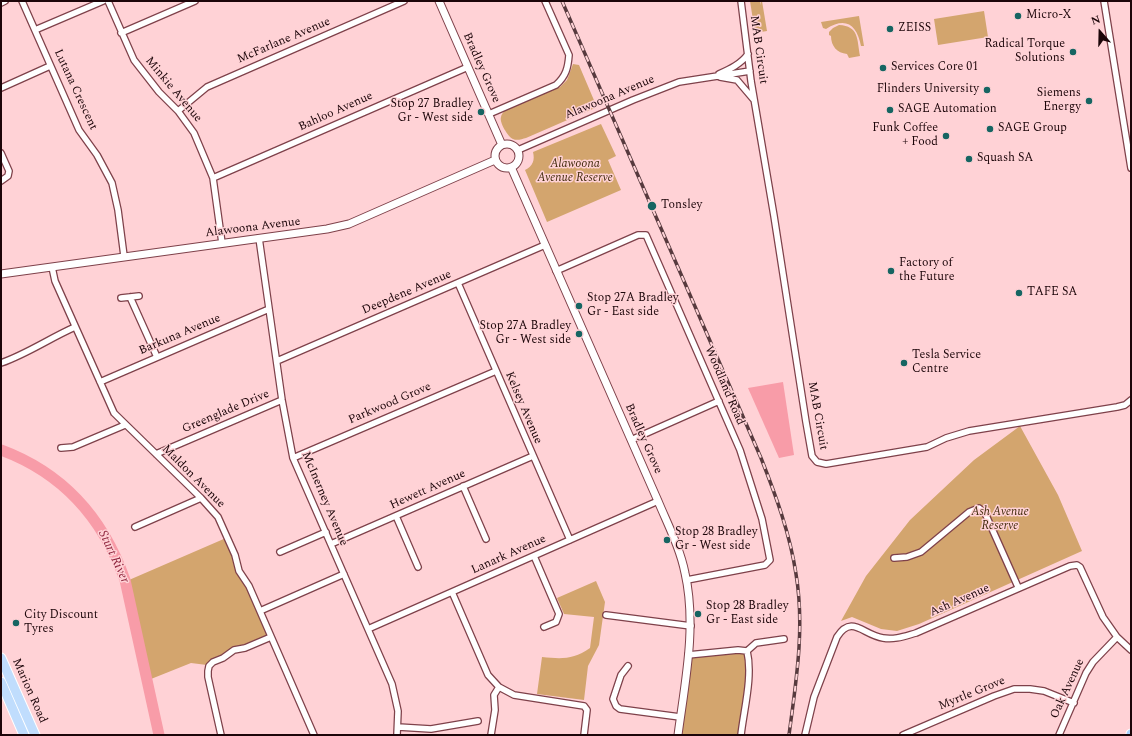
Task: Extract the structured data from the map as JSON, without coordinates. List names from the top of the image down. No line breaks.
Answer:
{"streets":{"main road":["Marion Road"],"street":["McFarlane Avenue","MAB Circuit","Bradley Grove","Lutana Crescent","Minkie Avenue","Alawoona Avenue","Bahloo Avenue","Deepdene Avenue","Barkuna Avenue","Woodland Road","Parkwood Grove","Kelsey Avenue","Greenglade Drive","Maldon Avenue","Hewett Avenue","McInerney Avenue","Lanark Avenue","Ash Avenue","Oak Avenue","Myrtle Grove"]},"crossings":[["McFarlane Avenue","Minkie Avenue"],["MAB Circuit","Alawoona Avenue"],["Bradley Grove","Alawoona Avenue"],["Bradley Grove","Bahloo Avenue"],["Bradley Grove","Deepdene Avenue"],["Bradley Grove","Woodland Road"],["Bradley Grove","Lanark Avenue"],["Lutana Crescent","Alawoona Avenue"],["Minkie Avenue","Alawoona Avenue"],["Minkie Avenue","Bahloo Avenue"],["Alawoona Avenue","Maldon Avenue"],["Alawoona Avenue","McInerney Avenue"],["Deepdene Avenue","Kelsey Avenue"],["Deepdene Avenue","McInerney Avenue"],["Barkuna Avenue","Maldon Avenue"],["Barkuna Avenue","McInerney Avenue"],["Parkwood Grove","Kelsey Avenue"],["Parkwood Grove","McInerney Avenue"],["Kelsey Avenue","Hewett Avenue"],["Kelsey Avenue","Lanark Avenue"],["Greenglade Drive","Maldon Avenue"],["Greenglade Drive","McInerney Avenue"],["Hewett Avenue","McInerney Avenue"],["McInerney Avenue","Lanark Avenue"],["Ash Avenue","Oak Avenue"],["Oak Avenue","Myrtle Grove"]],"water":["Sturt River"],"parks":["Alawoona Avenue Reserve","Ash Avenue Reserve"],"places":["Micro-X","ZEISS","Radical Torque Solutions","Services Core 01","Flinders University","Siemens Energy","SAGE Automation","Stop 27 Bradley Gr - West side","SAGE Group","Funk Coffee + Food","Squash SA","Tonsley","Factory of the Future","TAFE SA","Stop 27A Bradley Gr - East side","Stop 27A Bradley Gr - West side","Tesla Service Centre","Stop 28 Bradley Gr - West side","Stop 28 Bradley Gr - East side","City Discount Tyres"],"north":"top"}
